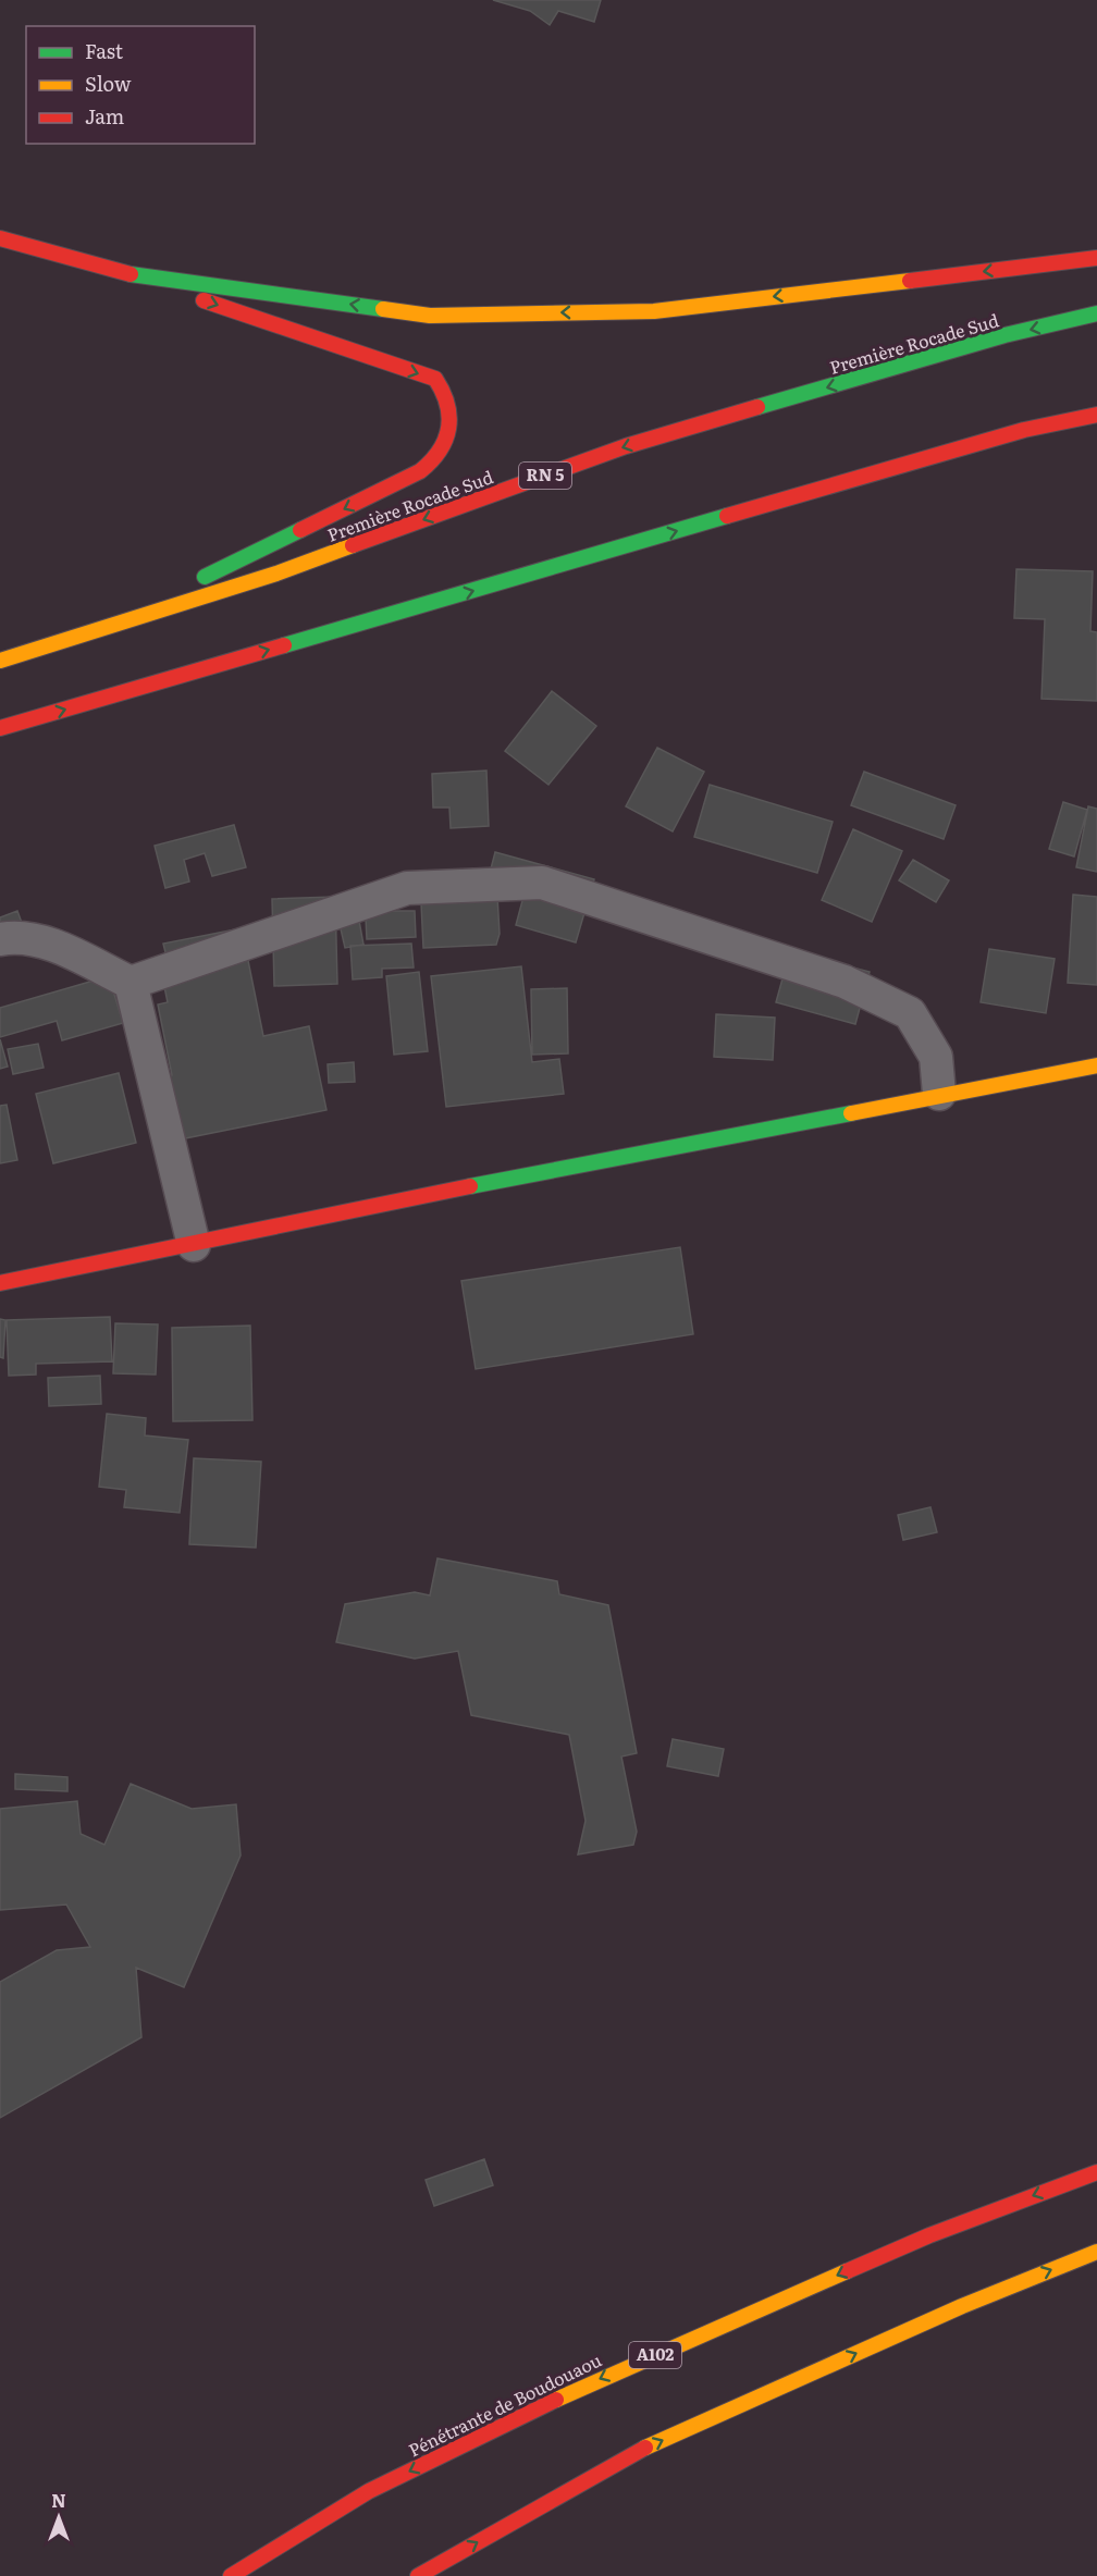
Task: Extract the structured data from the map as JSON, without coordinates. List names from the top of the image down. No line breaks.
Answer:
{"streets":{"main road":["Première Rocade Sud","RN 5","A102","Pénétrante de Boudouaou"]},"legend":["Fast","Slow","Jam"],"north":"top"}
